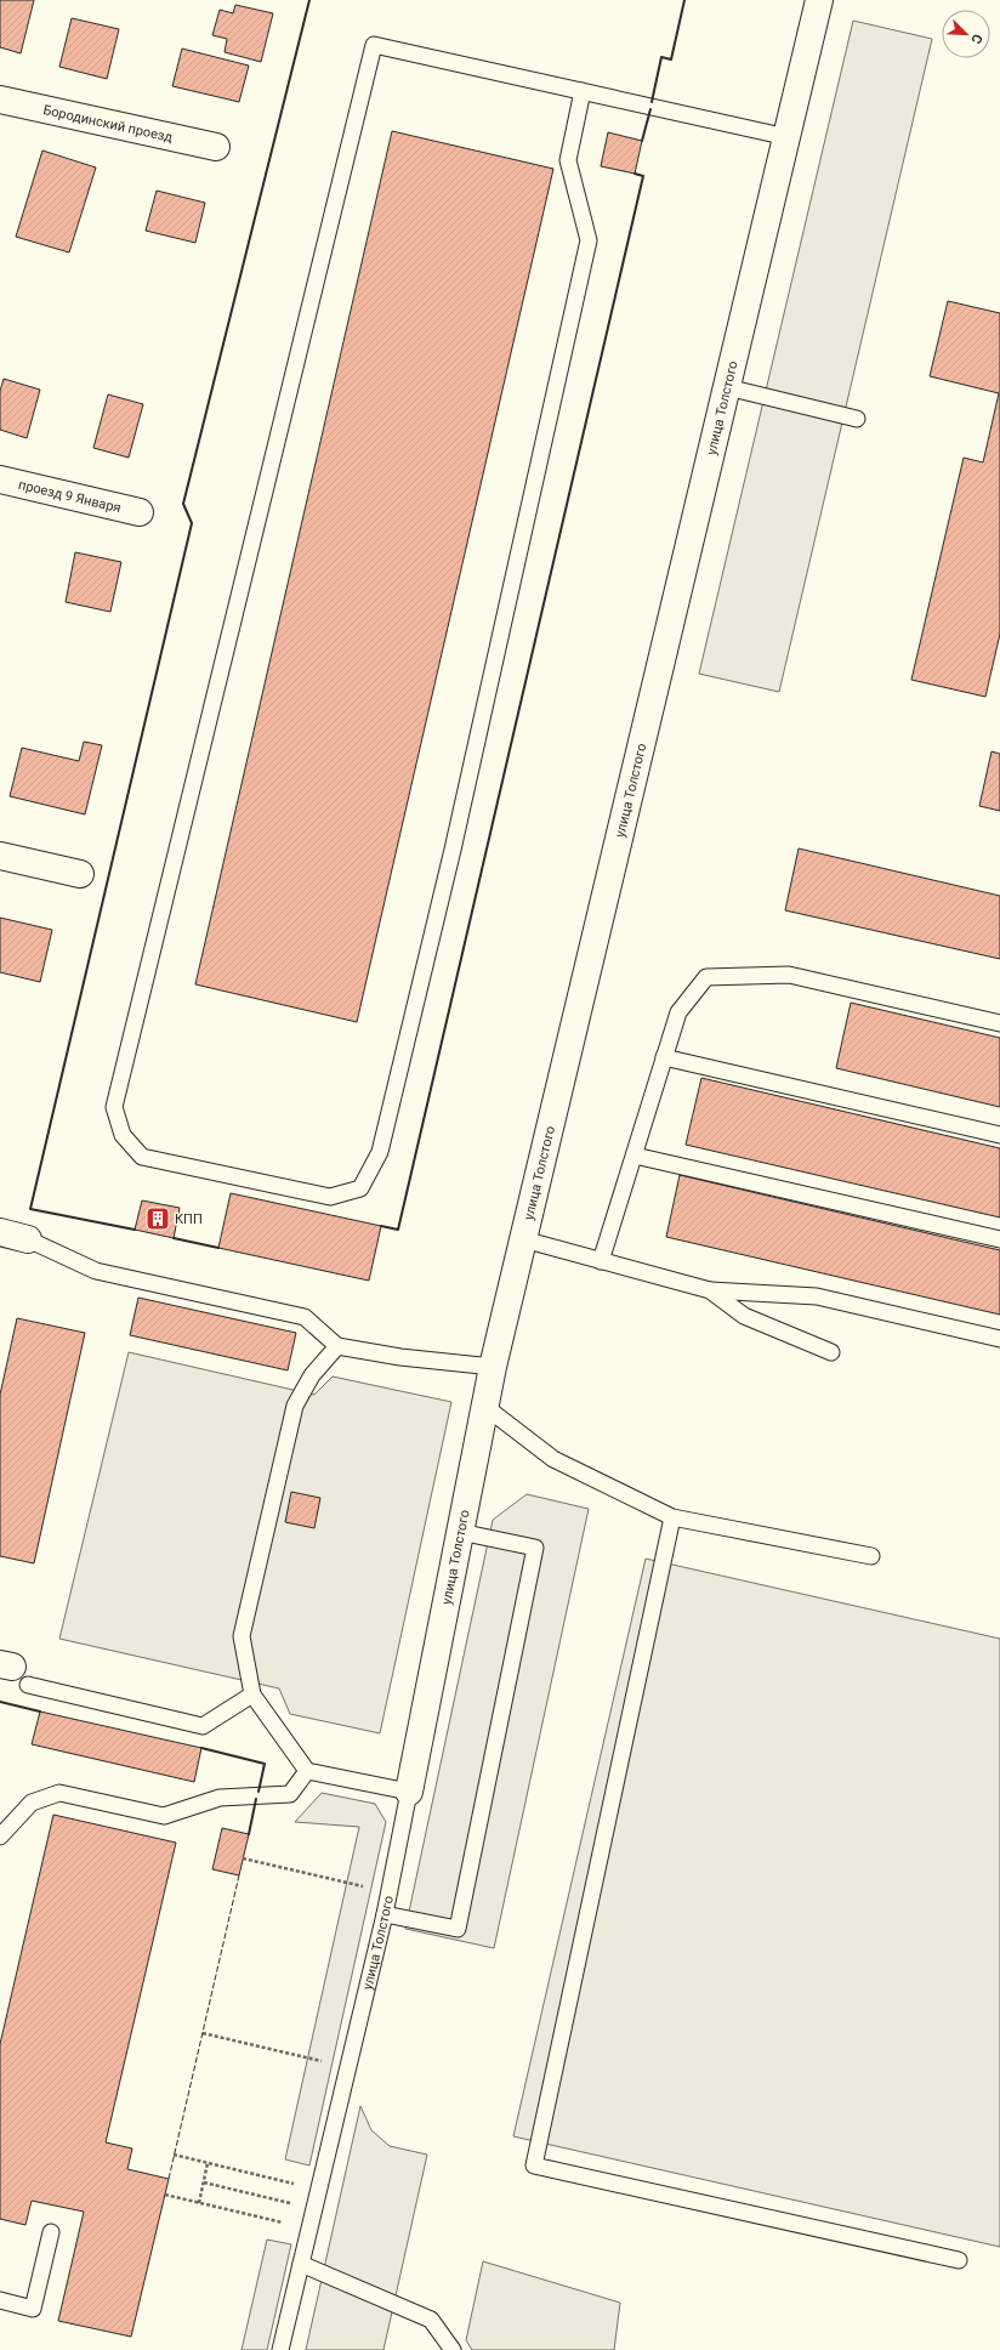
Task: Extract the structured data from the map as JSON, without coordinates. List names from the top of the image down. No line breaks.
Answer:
{"streets":{"street":["Бородинский проезд","улица Толстого","проезд 9 Января"]},"places":{"building":["КПП"]},"north":"bottom right"}
